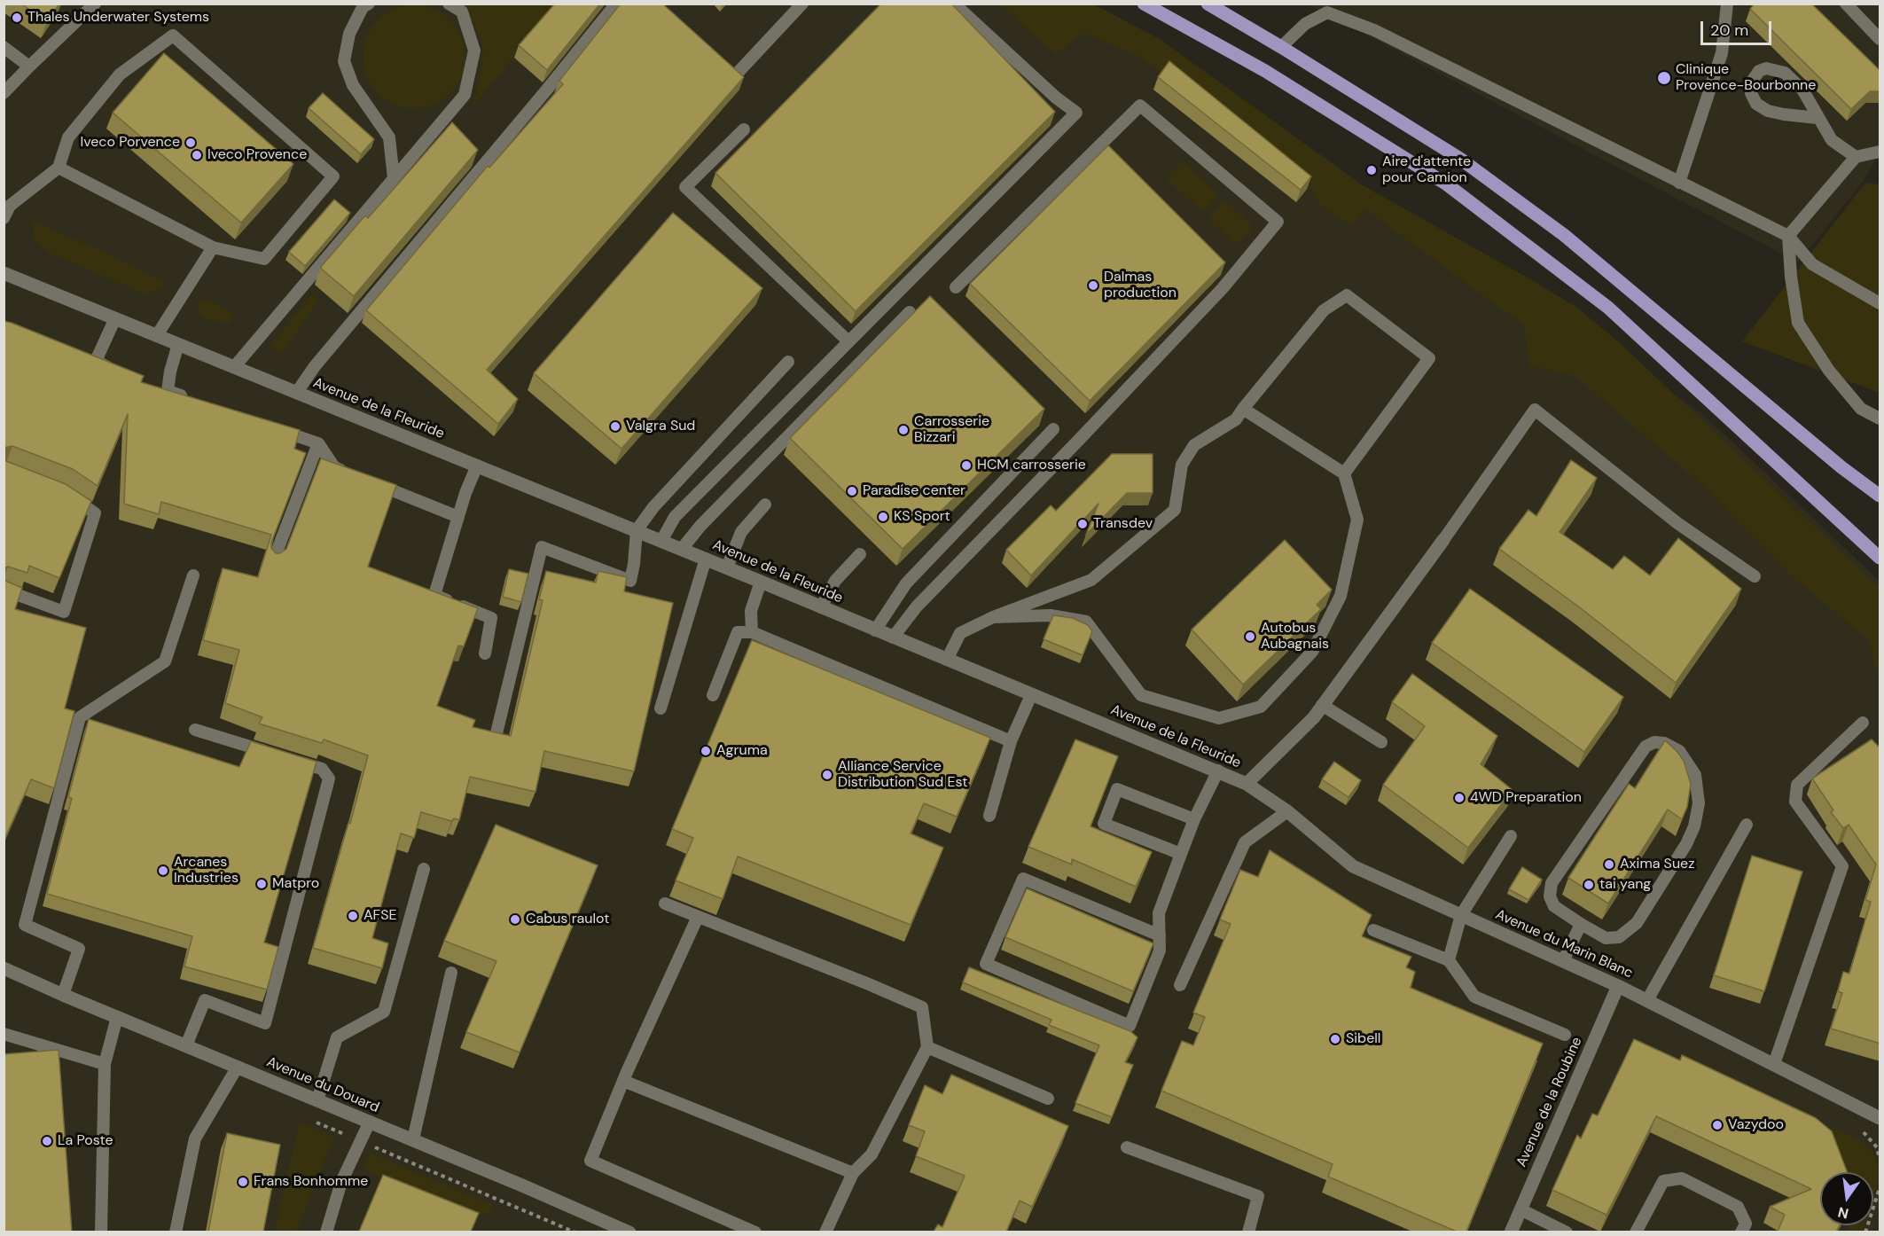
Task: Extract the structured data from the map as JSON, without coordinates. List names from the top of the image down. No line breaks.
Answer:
{"streets":{"street":["Avenue de la Fleuride","Avenue du Marin Blanc","Avenue du Douard","Avenue de la Roubine"]},"crossings":[["Avenue de la Fleuride","Avenue du Marin Blanc"],["Avenue du Marin Blanc","Avenue de la Roubine"]],"places":["Thales Underwater Systems","Clinique Provence-Bourbonne","Iveco Porvence","Iveco Provence","Aire d'attente pour Camion","Dalmas production","Valgra Sud","Carrosserie Bizzari","HCM carrosserie","Paradise center","KS Sport","Transdev","Autobus Aubagnais","Agruma","Alliance Service Distribution Sud Est","4WD Preparation","Axima Suez","Arcanes Industries","Matpro","tai yang","AFSE","Cabus raulot","Sibell","Vazydoo","La Poste","Frans Bonhomme"],"scale_bar":"20 m","north":"bottom"}
